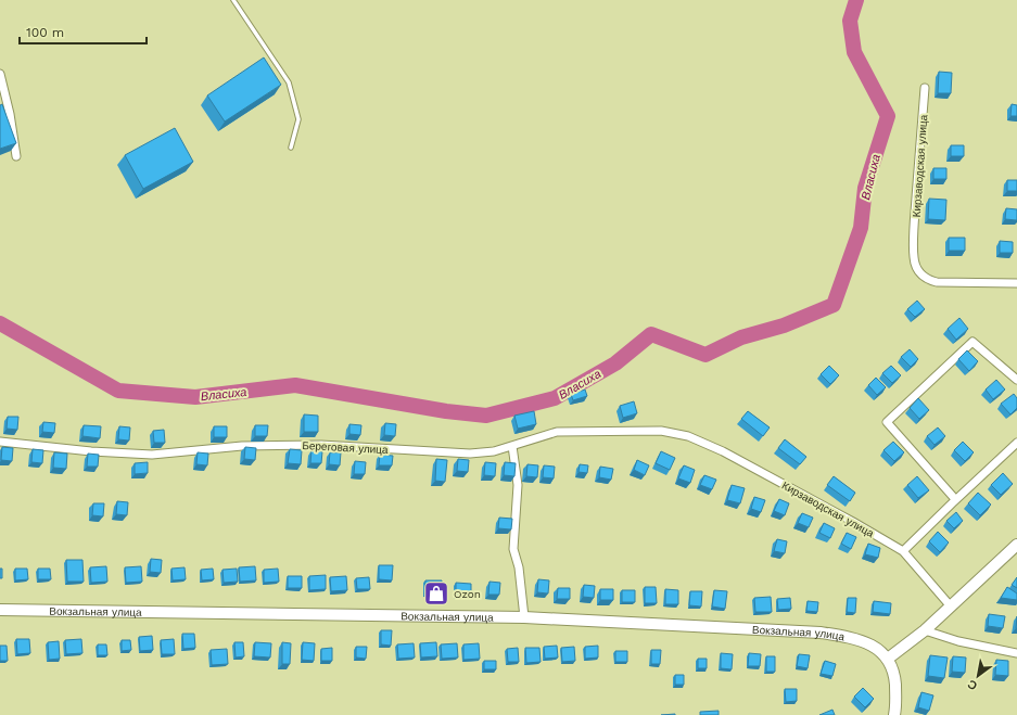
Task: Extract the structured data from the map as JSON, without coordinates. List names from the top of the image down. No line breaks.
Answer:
{"streets":{"street":["Кирзаводская улица","Береговая улица","Вокзальная улица"]},"crossings":[["Кирзаводская улица","Береговая улица"]],"water":["Власиха"],"places":{"shop":["Ozon"]},"scale_bar":"100 m","north":"bottom left"}
